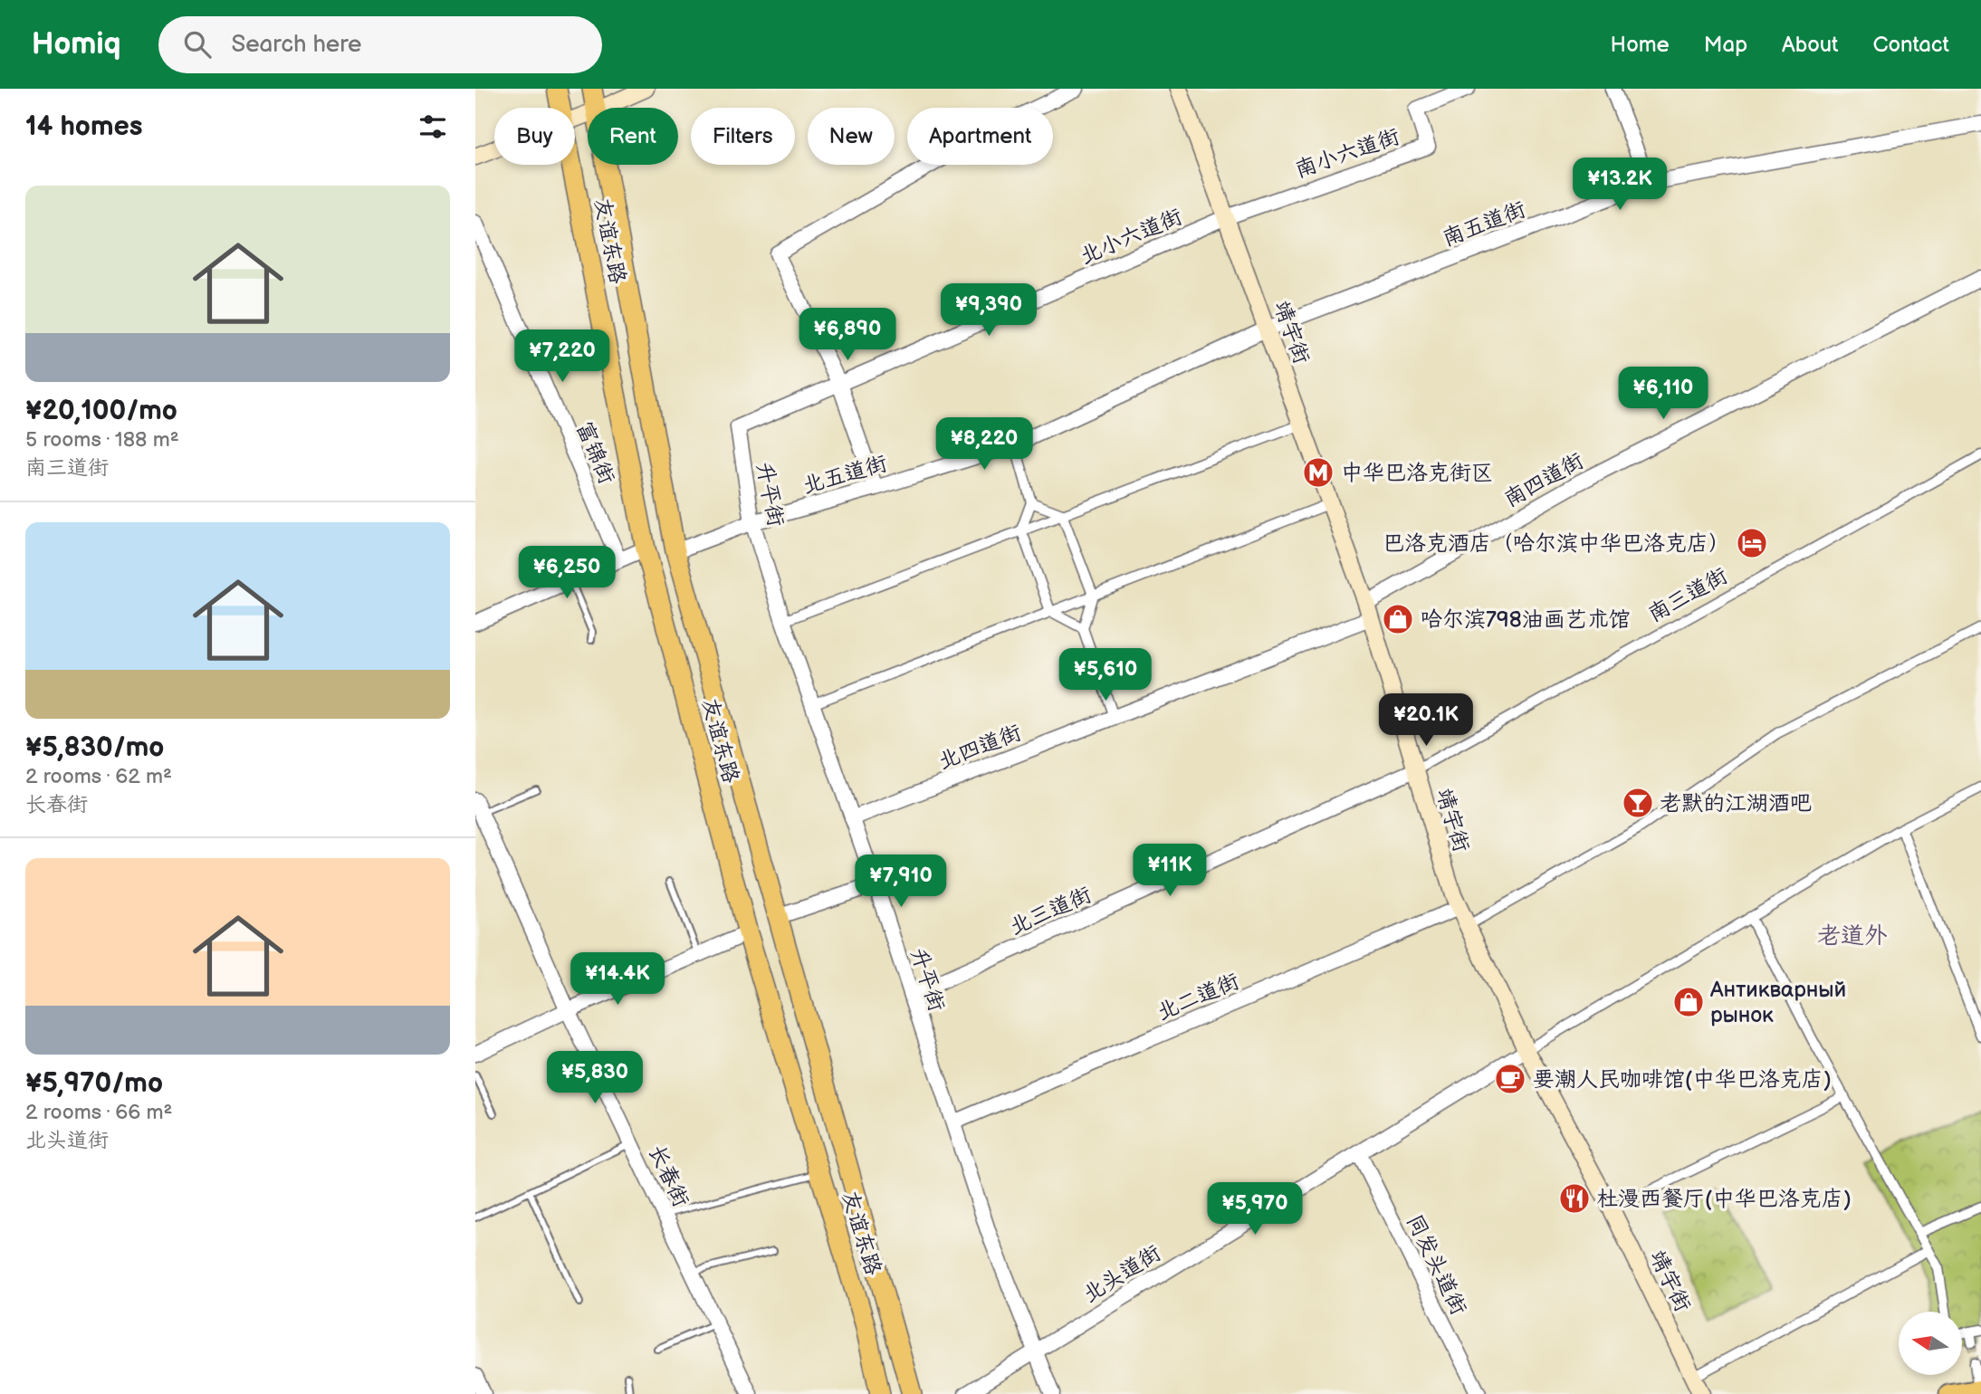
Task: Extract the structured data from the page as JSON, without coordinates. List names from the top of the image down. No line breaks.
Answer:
{"streets":{"highway":["友谊东路"],"main road":["靖宇街"],"street":["南小六道街","南五道街","北小六道街","富锦街","北五道街","南四道街","升平街","南三道街","北四道街","北三道街","北二道街","长春街","同发头道街","北头道街"]},"crossings":[["南小六道街","北小六道街"],["南小六道街","靖宇街"],["南五道街","靖宇街"],["南五道街","北五道街"],["北小六道街","靖宇街"],["北小六道街","升平街"],["友谊东路","北五道街"],["靖宇街","北五道街"],["靖宇街","南四道街"],["靖宇街","南三道街"],["靖宇街","北四道街"],["靖宇街","北三道街"],["靖宇街","北二道街"],["靖宇街","北头道街"],["北五道街","升平街"],["南四道街","北四道街"],["升平街","北四道街"],["升平街","北三道街"],["升平街","北二道街"],["升平街","北头道街"],["南三道街","北三道街"],["同发头道街","北头道街"]],"districts":["老道外"],"places":{"metro station":["中华巴洛克街区"],"hotel":["巴洛克酒店（哈尔滨中华巴洛克店）"],"shop":["哈尔滨798油画艺术馆","Антикварный рынок"],"bar":["老默的江湖酒吧"],"cafe":["要潮人民咖啡馆(中华巴洛克店)"],"restaurant":["杜漫西餐厅(中华巴洛克店)"]},"north":"left","page":{"header":"Homiq","search":"Search here","nav":["Home","Map","About","Contact"],"heading":"14 homes","chip":["Buy","Rent","Filters","New","Apartment"],"price":["¥13.2K","¥9,390","¥6,890","¥7,220","¥6,110","¥8,220","¥6,250","¥5,610","¥20.1K","¥11K","¥7,910","¥14.4K","¥5,830","¥5,970"],"list":[{"name":"¥20,100/mo","note":"5 rooms · 188 m² · 南三道街"},{"name":"¥5,830/mo","note":"2 rooms · 62 m² · 长春街"},{"name":"¥5,970/mo","note":"2 rooms · 66 m² · 北头道街"}]}}
